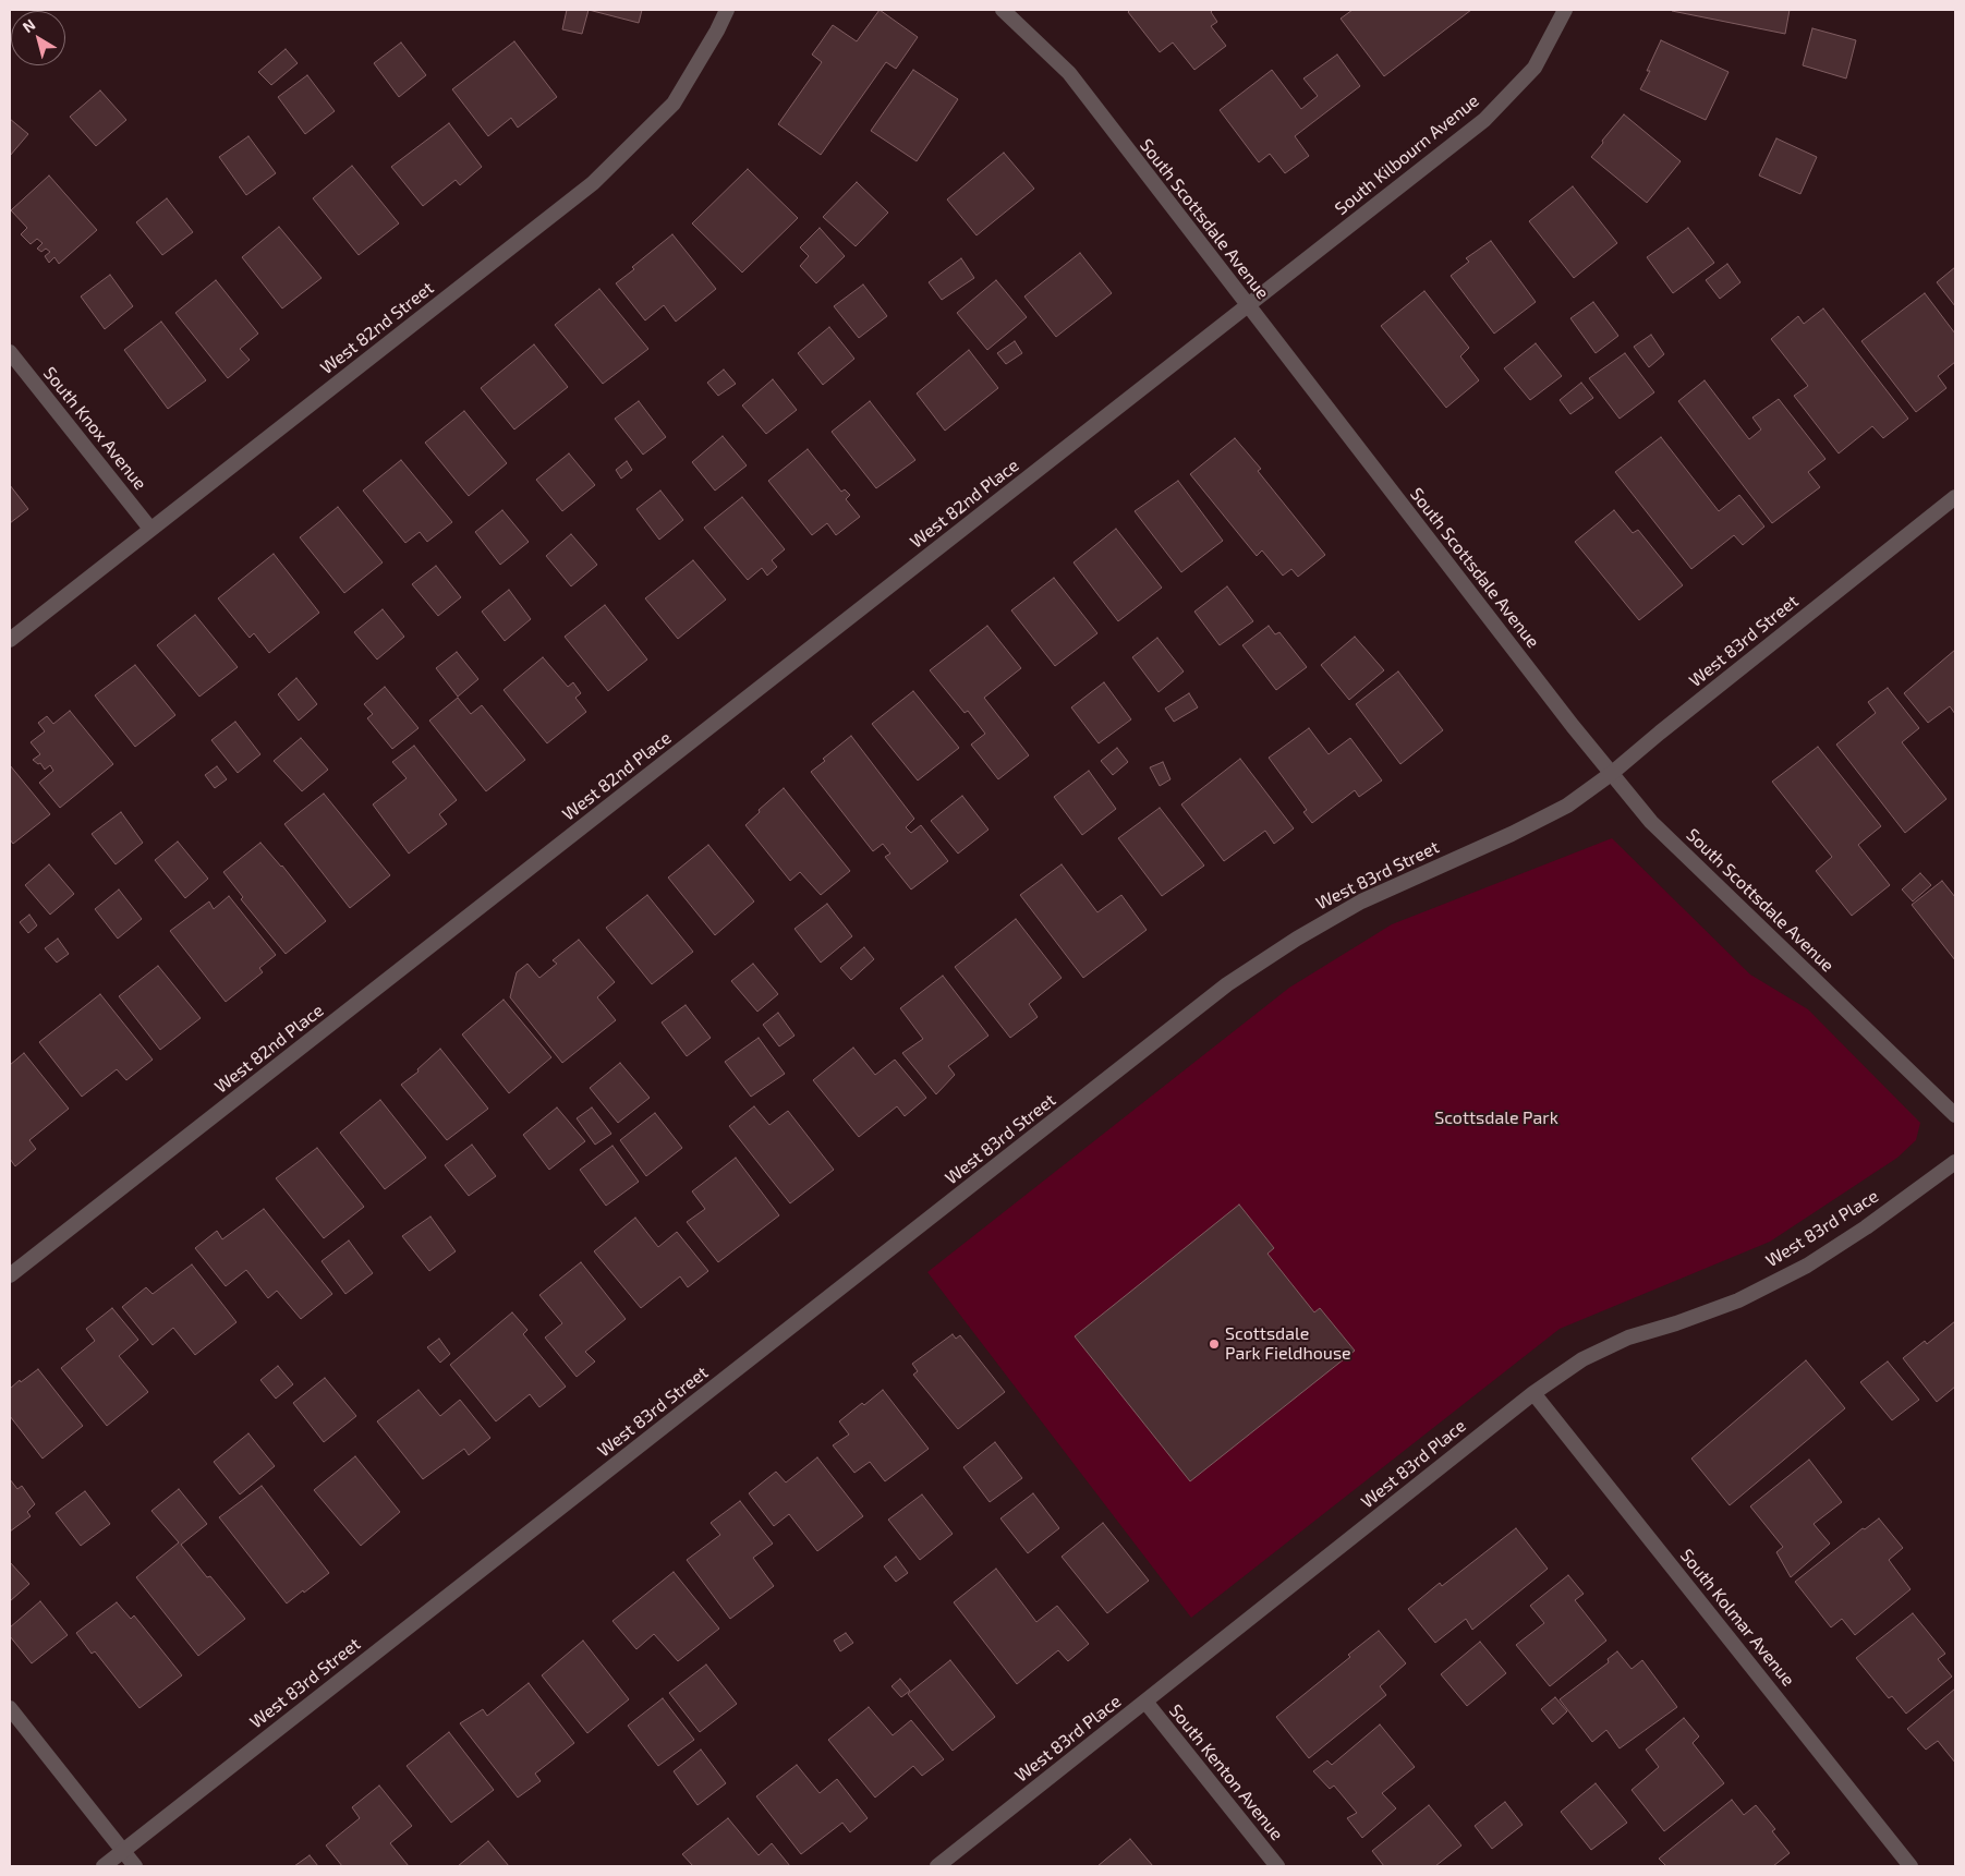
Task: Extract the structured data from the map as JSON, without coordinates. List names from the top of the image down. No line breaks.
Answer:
{"streets":{"street":["South Kilbourn Avenue","South Scottsdale Avenue","West 82nd Street","South Knox Avenue","West 82nd Place","West 83rd Street","West 83rd Place","South Kolmar Avenue","South Kenton Avenue"]},"crossings":[["South Kilbourn Avenue","South Scottsdale Avenue"],["South Kilbourn Avenue","West 82nd Place"],["South Scottsdale Avenue","West 82nd Place"],["South Scottsdale Avenue","West 83rd Street"],["West 82nd Street","South Knox Avenue"],["West 83rd Place","South Kolmar Avenue"],["West 83rd Place","South Kenton Avenue"]],"parks":["Scottsdale Park"],"places":["Scottsdale Park Fieldhouse"],"north":"top left"}
